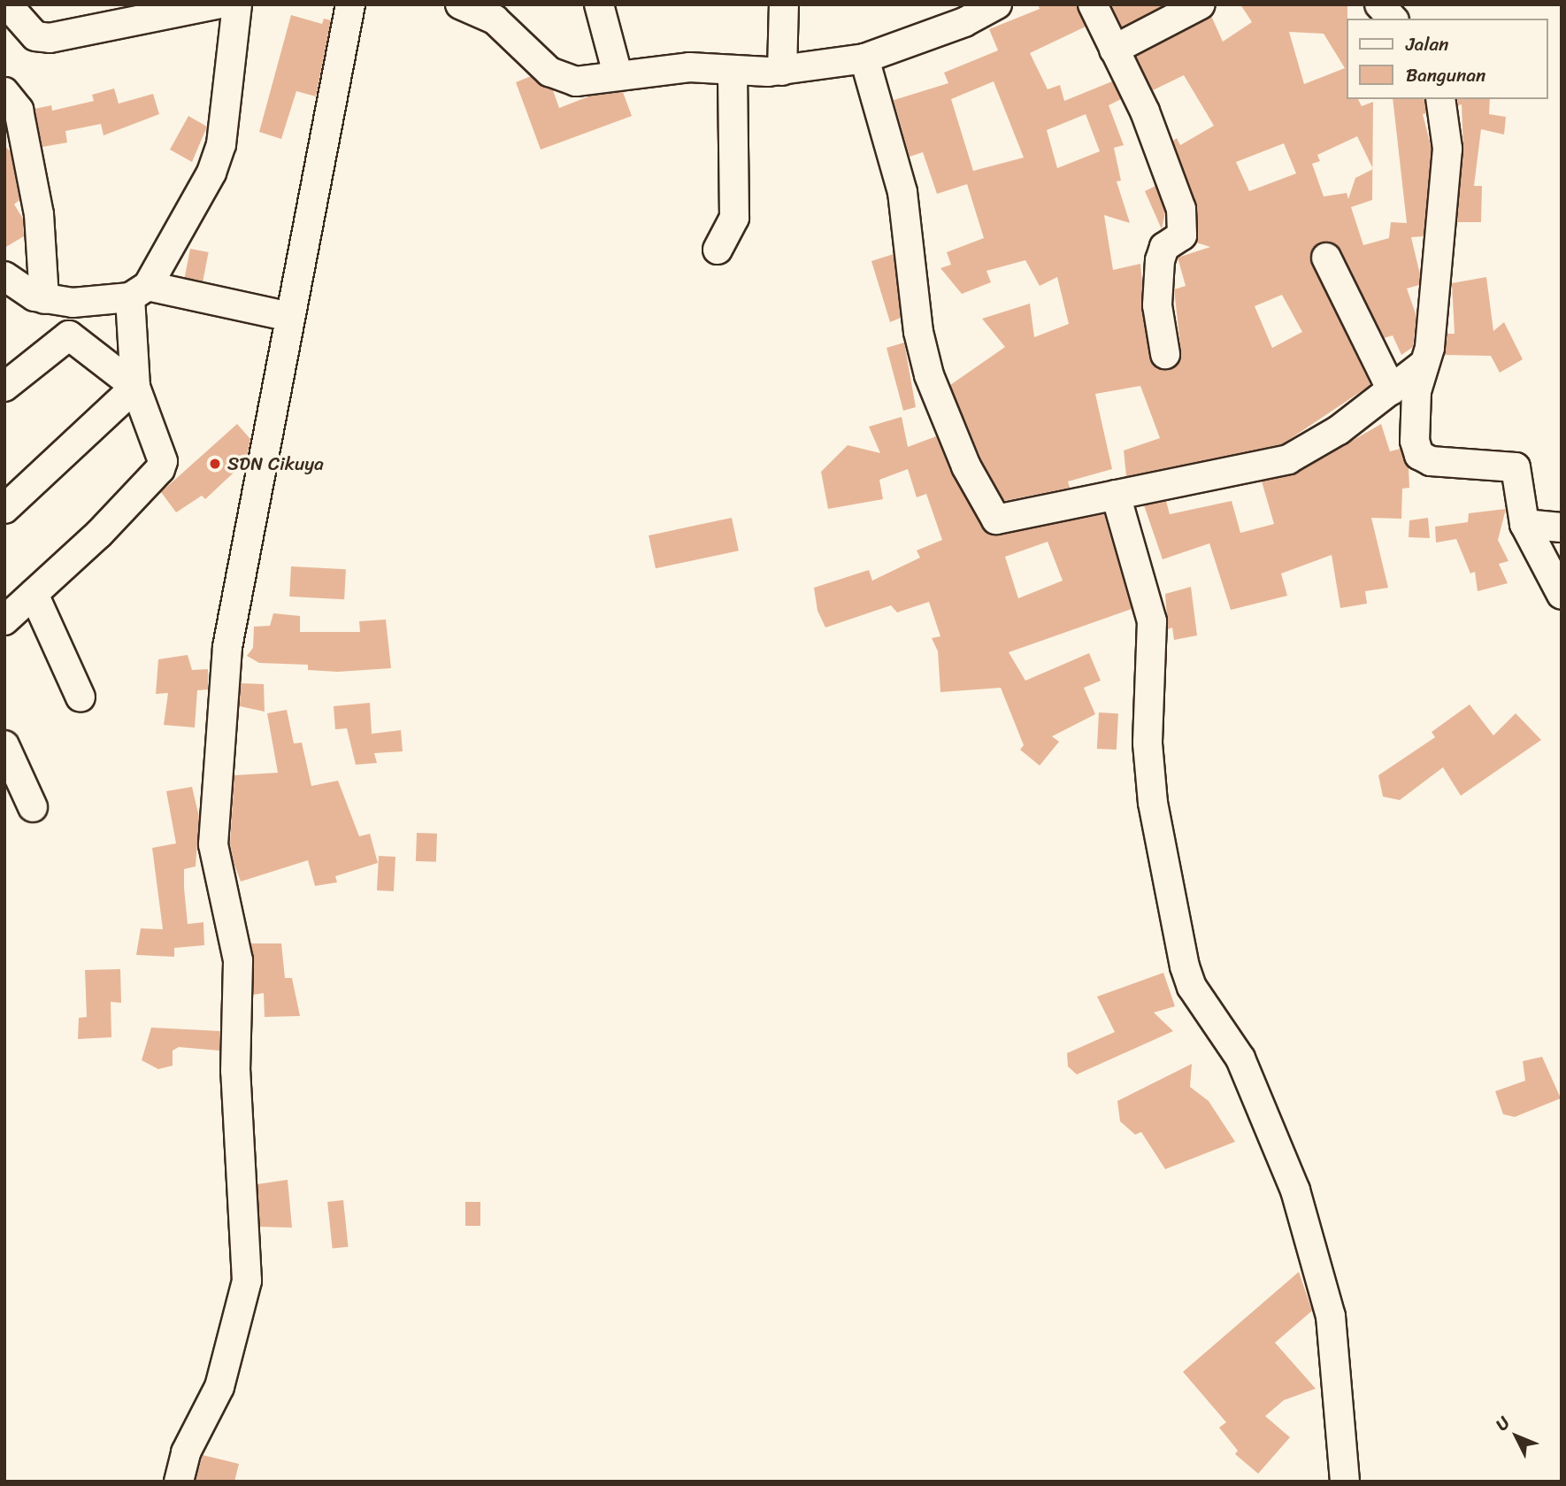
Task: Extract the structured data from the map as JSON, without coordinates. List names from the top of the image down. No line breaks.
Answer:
{"places":["SDN Cikuya"],"legend":["Jalan","Bangunan"],"north":"top left"}
